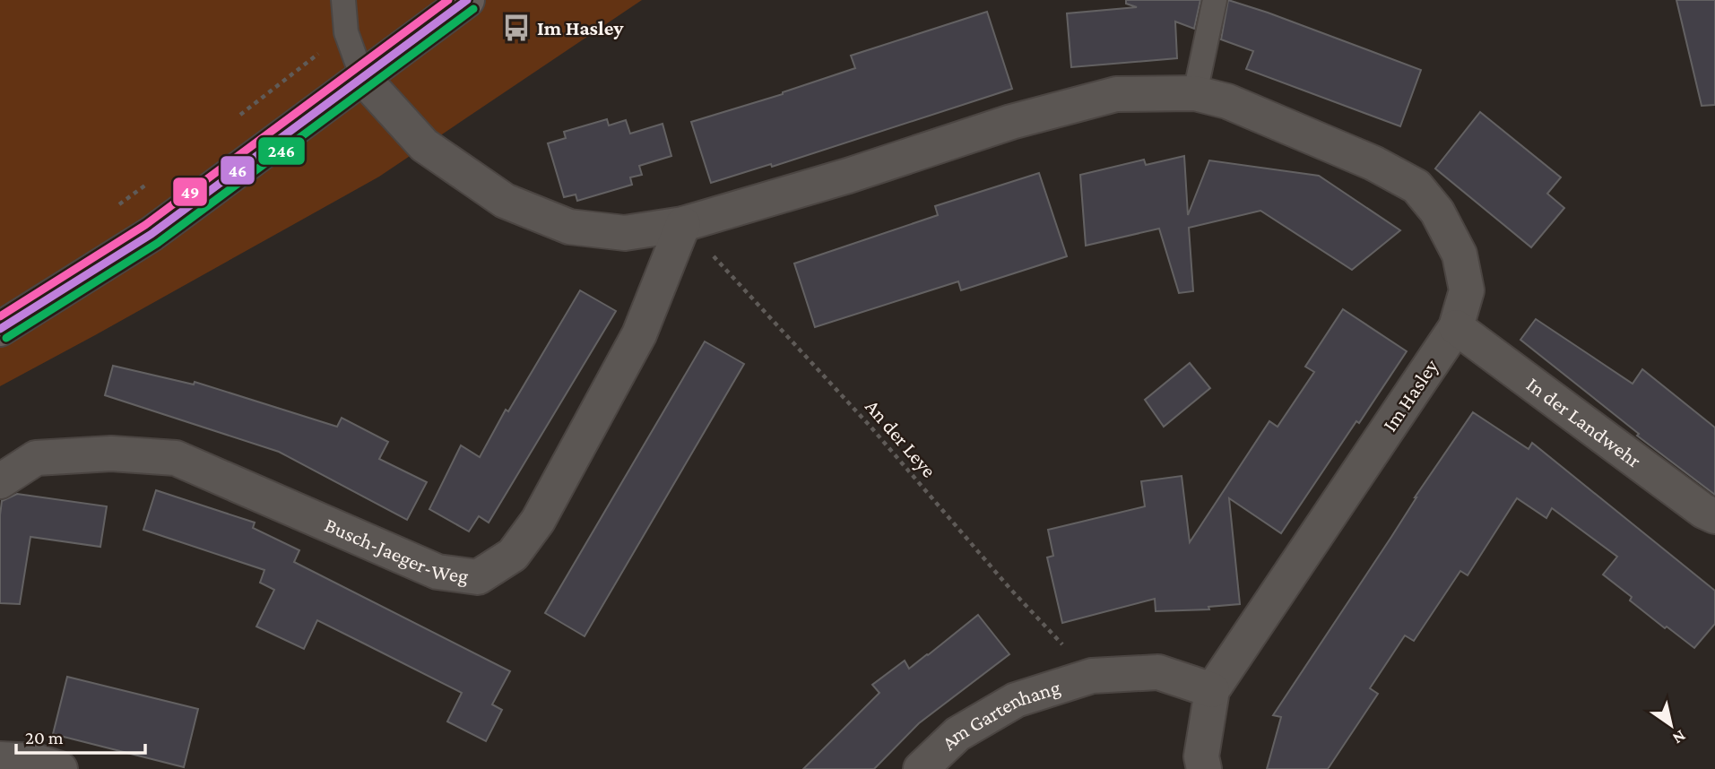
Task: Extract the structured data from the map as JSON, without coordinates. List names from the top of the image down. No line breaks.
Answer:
{"streets":{"street":["Im Hasley","In der Landwehr","Busch-Jaeger-Weg","Am Gartenhang"],"path":["An der Leye"]},"crossings":[["Im Hasley","In der Landwehr"],["Im Hasley","An der Leye"],["Im Hasley","Busch-Jaeger-Weg"],["An der Leye","Busch-Jaeger-Weg"],["An der Leye","Am Gartenhang"]],"places":{"bus stop":["Im Hasley"]},"lines":["transit line 46","transit line 49","transit line 246"],"scale_bar":"20 m","north":"bottom right"}
